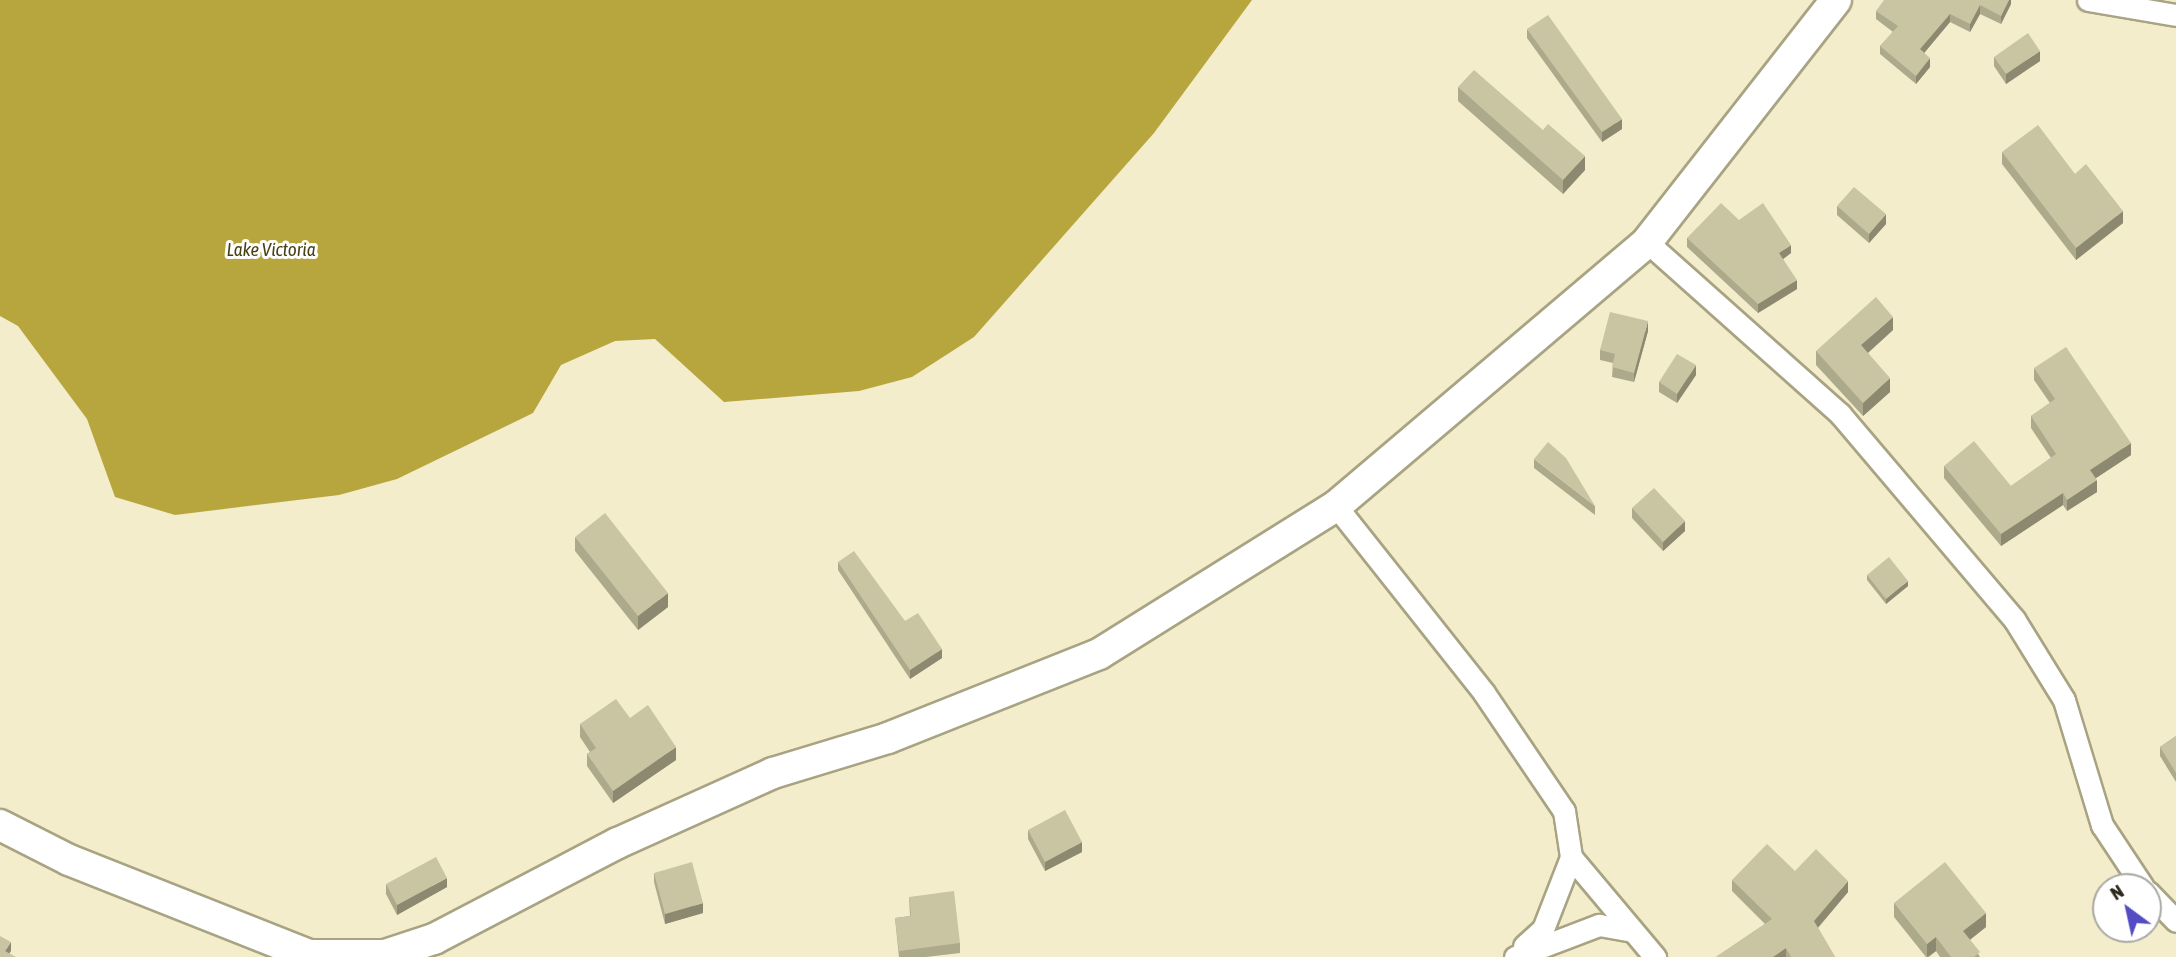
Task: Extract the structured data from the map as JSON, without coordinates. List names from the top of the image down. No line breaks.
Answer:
{"water":["Lake Victoria"],"north":"top left"}
